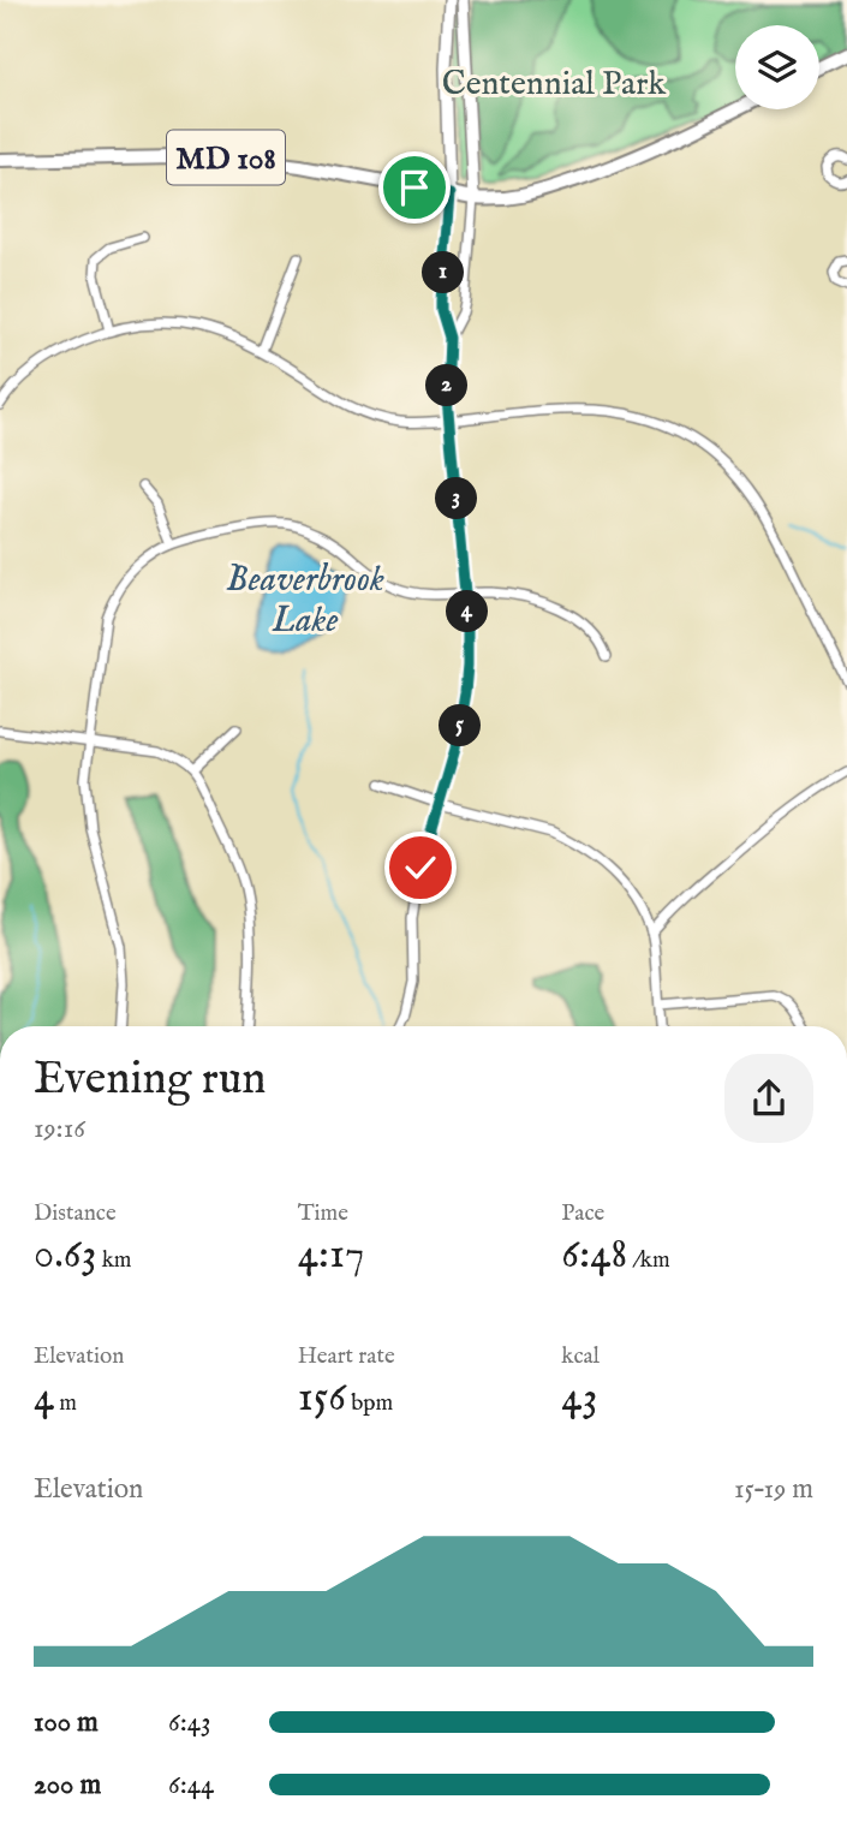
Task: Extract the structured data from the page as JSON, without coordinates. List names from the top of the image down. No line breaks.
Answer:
{"streets":{"main road":["MD 108"]},"water":["Beaverbrook Lake"],"parks":["Centennial Park"],"page":{"pins":["1","2","3","4","5"],"heading":["Evening run","19:16"],"stats":[["Distance","0.63 km"],["Time","4:17"],["Pace","6:48 /km"],["Elevation","4 m"],["Heart rate","156 bpm"],["kcal","43"]],"chart":["Elevation","15–19 m"],"list":[{"name":"100 m","note":"6:43"},{"name":"200 m","note":"6:44"}]}}
